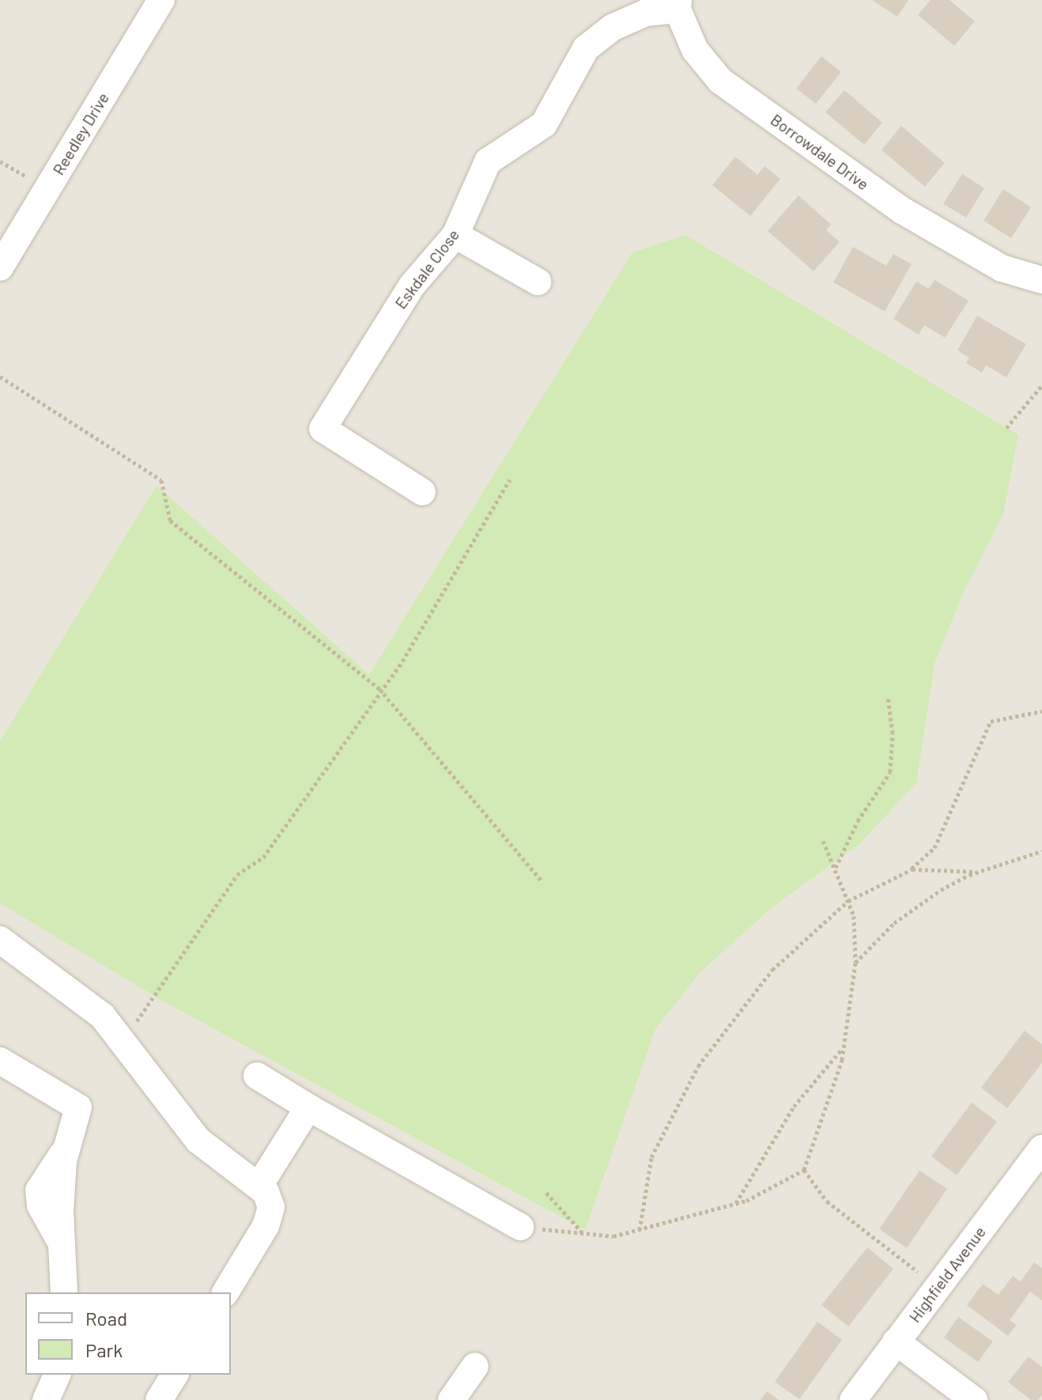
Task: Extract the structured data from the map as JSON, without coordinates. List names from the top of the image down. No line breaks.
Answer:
{"streets":{"street":["Reedley Drive","Borrowdale Drive","Eskdale Close","Highfield Avenue"]},"crossings":[["Borrowdale Drive","Eskdale Close"]],"legend":["Road","Park"]}
